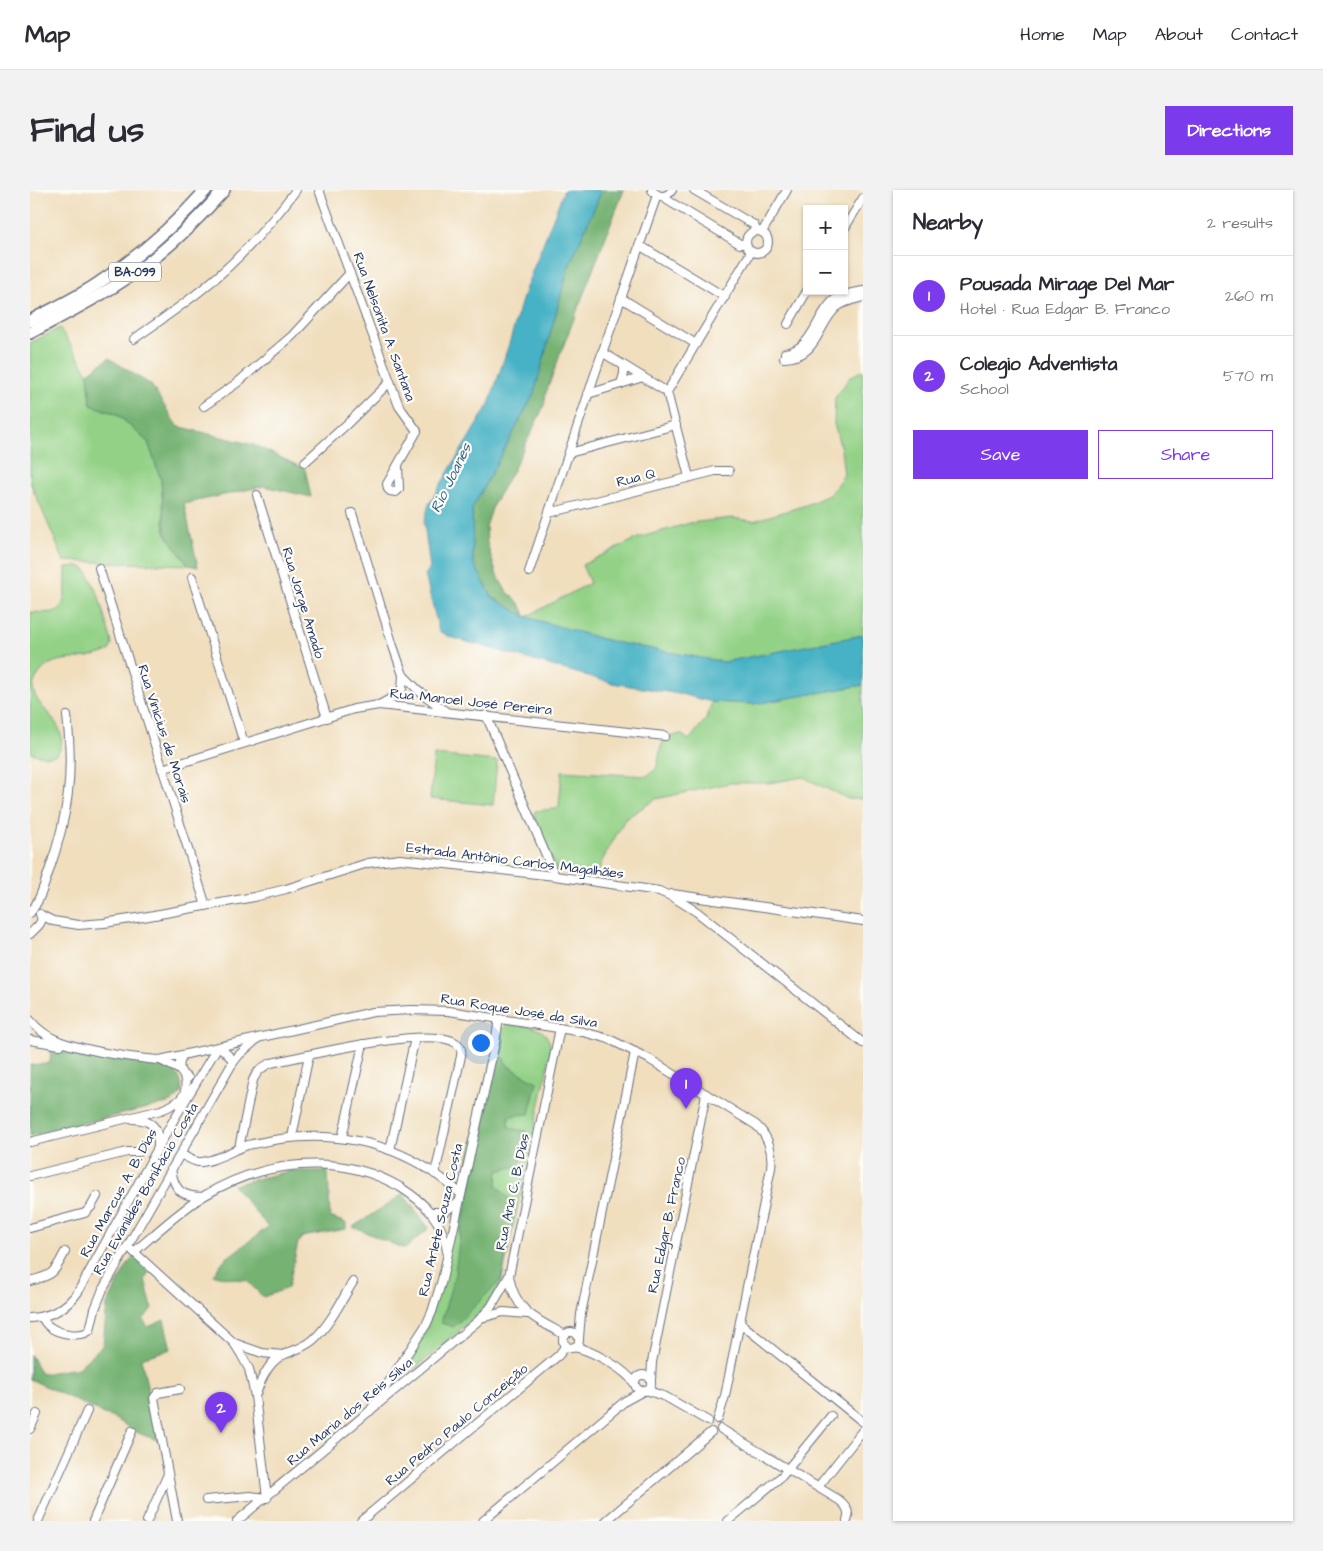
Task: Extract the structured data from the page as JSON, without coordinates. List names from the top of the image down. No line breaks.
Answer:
{"streets":{"highway":["BA-099"],"street":["Rua Nelsonita A. Santana","Rua Q","Rua Jorge Amado","Rua Manoel José Pereira","Rua Vinicius de Morais","Estrada Antônio Carlos Magalhães","Rua Roque José da Silva","Rua Evanildes Bonifácio Costa","Rua Ana C. B. Dias","Rua Marcus A. B. Dias","Rua Arlete Souza Costa","Rua Edgar B. Franco","Rua Maria dos Reis Silva","Rua Pedro Paulo Conceição"]},"crossings":[["Rua Jorge Amado","Rua Manoel José Pereira"],["Rua Manoel José Pereira","Rua Vinicius de Morais"],["Rua Vinicius de Morais","Estrada Antônio Carlos Magalhães"],["Rua Roque José da Silva","Rua Ana C. B. Dias"],["Rua Roque José da Silva","Rua Marcus A. B. Dias"],["Rua Roque José da Silva","Rua Arlete Souza Costa"],["Rua Roque José da Silva","Rua Edgar B. Franco"],["Rua Evanildes Bonifácio Costa","Rua Marcus A. B. Dias"],["Rua Ana C. B. Dias","Rua Maria dos Reis Silva"],["Rua Ana C. B. Dias","Rua Pedro Paulo Conceição"],["Rua Arlete Souza Costa","Rua Maria dos Reis Silva"]],"water":["Rio Joanes"],"page":{"header":"Map","nav":["Home","Map","About","Contact"],"title":"Find us","buttons":["Directions",["Save","Share"]],"heading":["Nearby","2 results"],"map_buttons":["+","−"],"list":[{"mark":"1","name":"Pousada Mirage Del Mar","note":"Hotel · Rua Edgar B. Franco","value":"260 m"},{"mark":"2","name":"Colegio Adventista","note":"School","value":"570 m"}],"pins":["1","2"]}}
